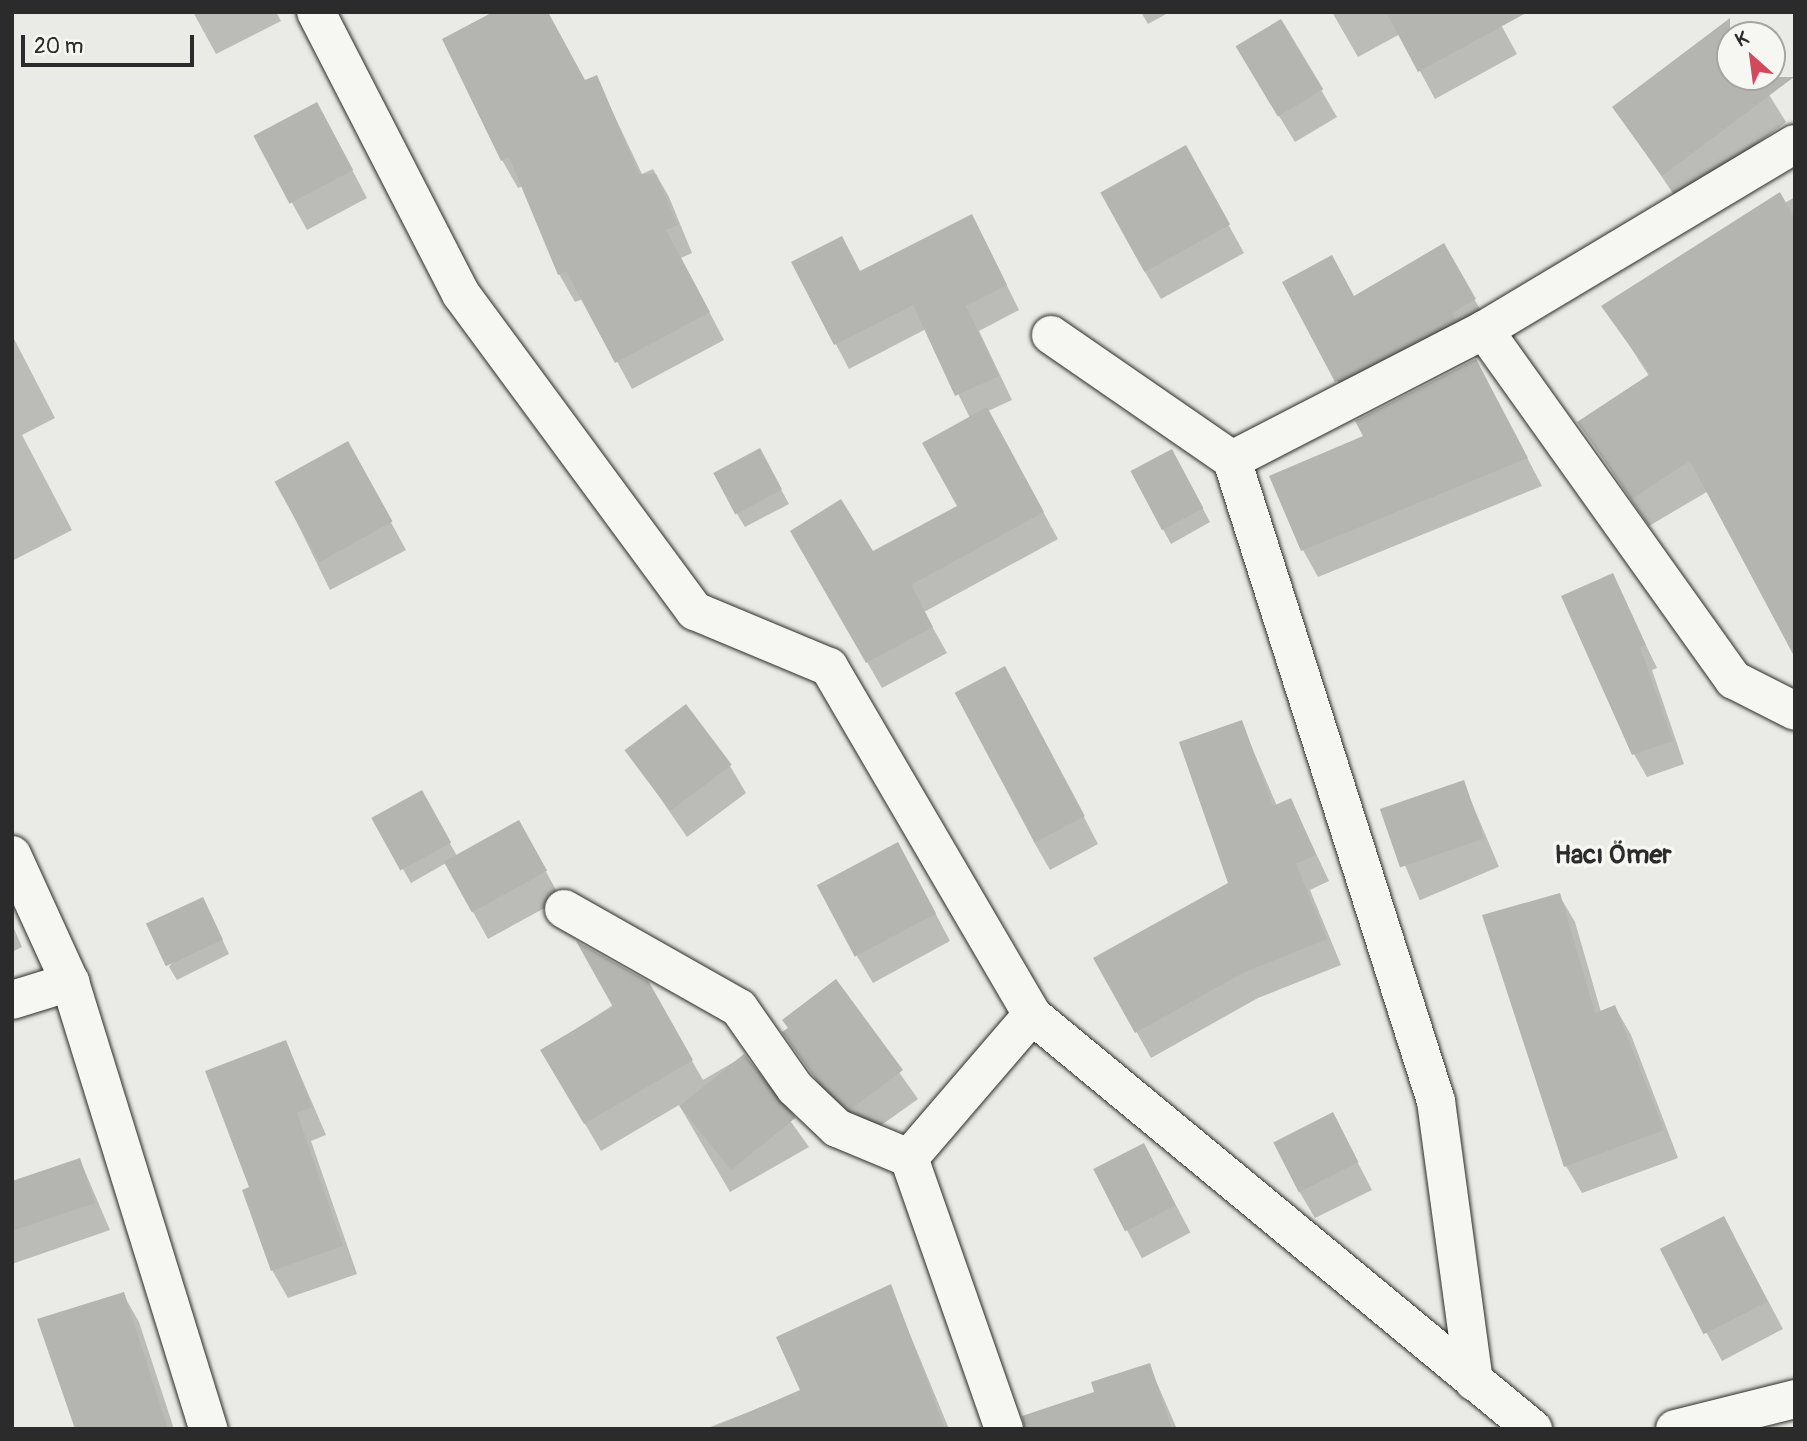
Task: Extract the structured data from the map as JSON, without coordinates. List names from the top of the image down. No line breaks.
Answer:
{"districts":["Hacı Ömer"],"scale_bar":"20 m","north":"top left"}
